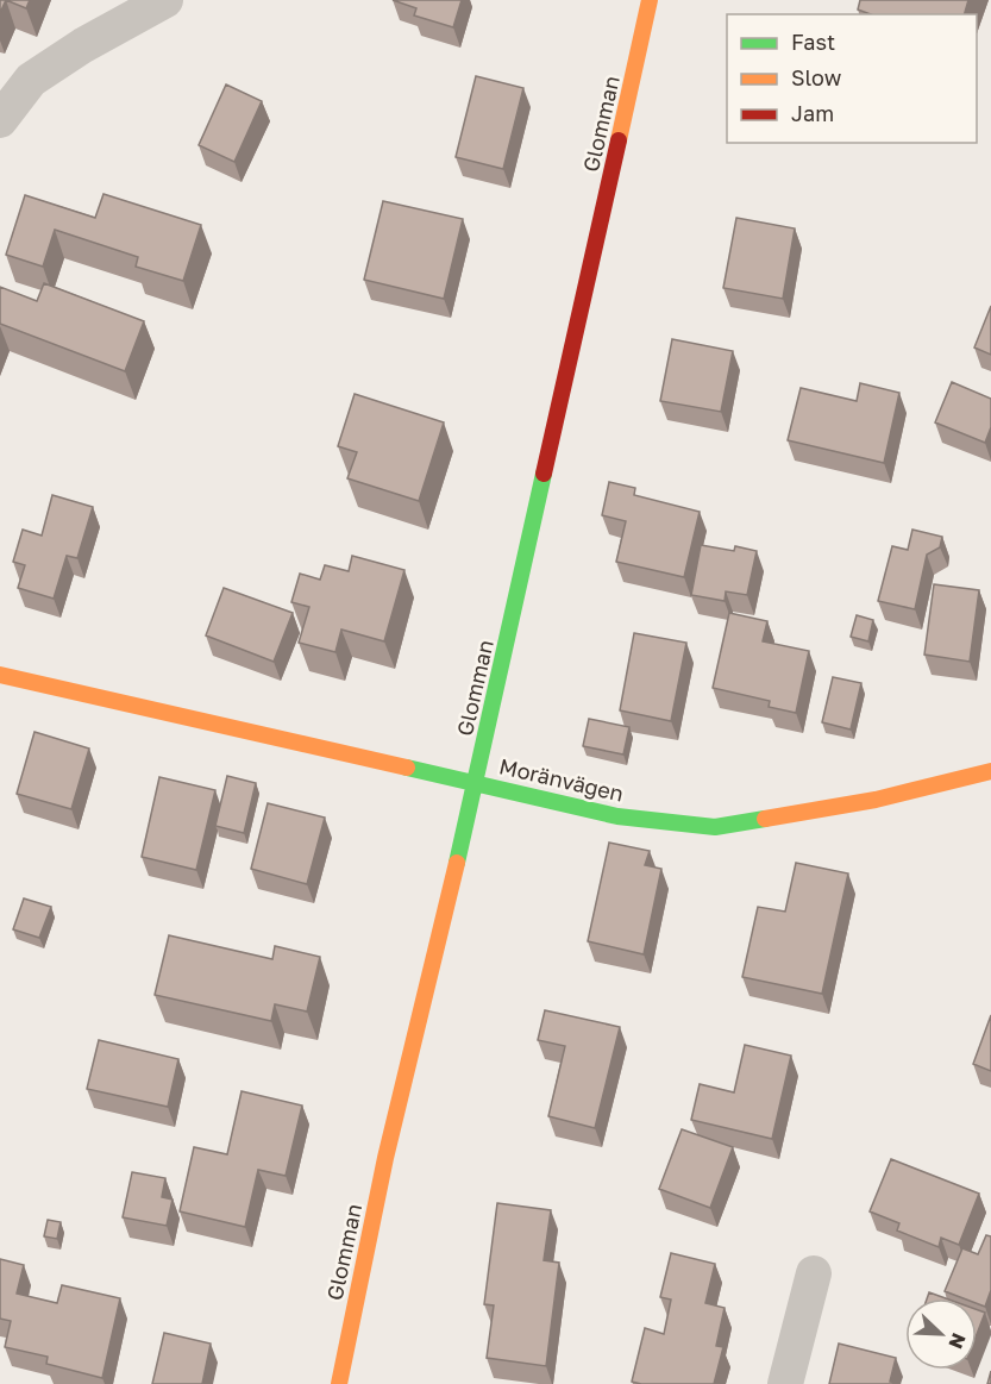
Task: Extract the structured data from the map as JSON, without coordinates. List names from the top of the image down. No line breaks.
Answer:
{"streets":{"street":["Glomman","Moränvägen"]},"crossings":[["Glomman","Moränvägen"]],"legend":["Fast","Slow","Jam"],"north":"bottom right"}
